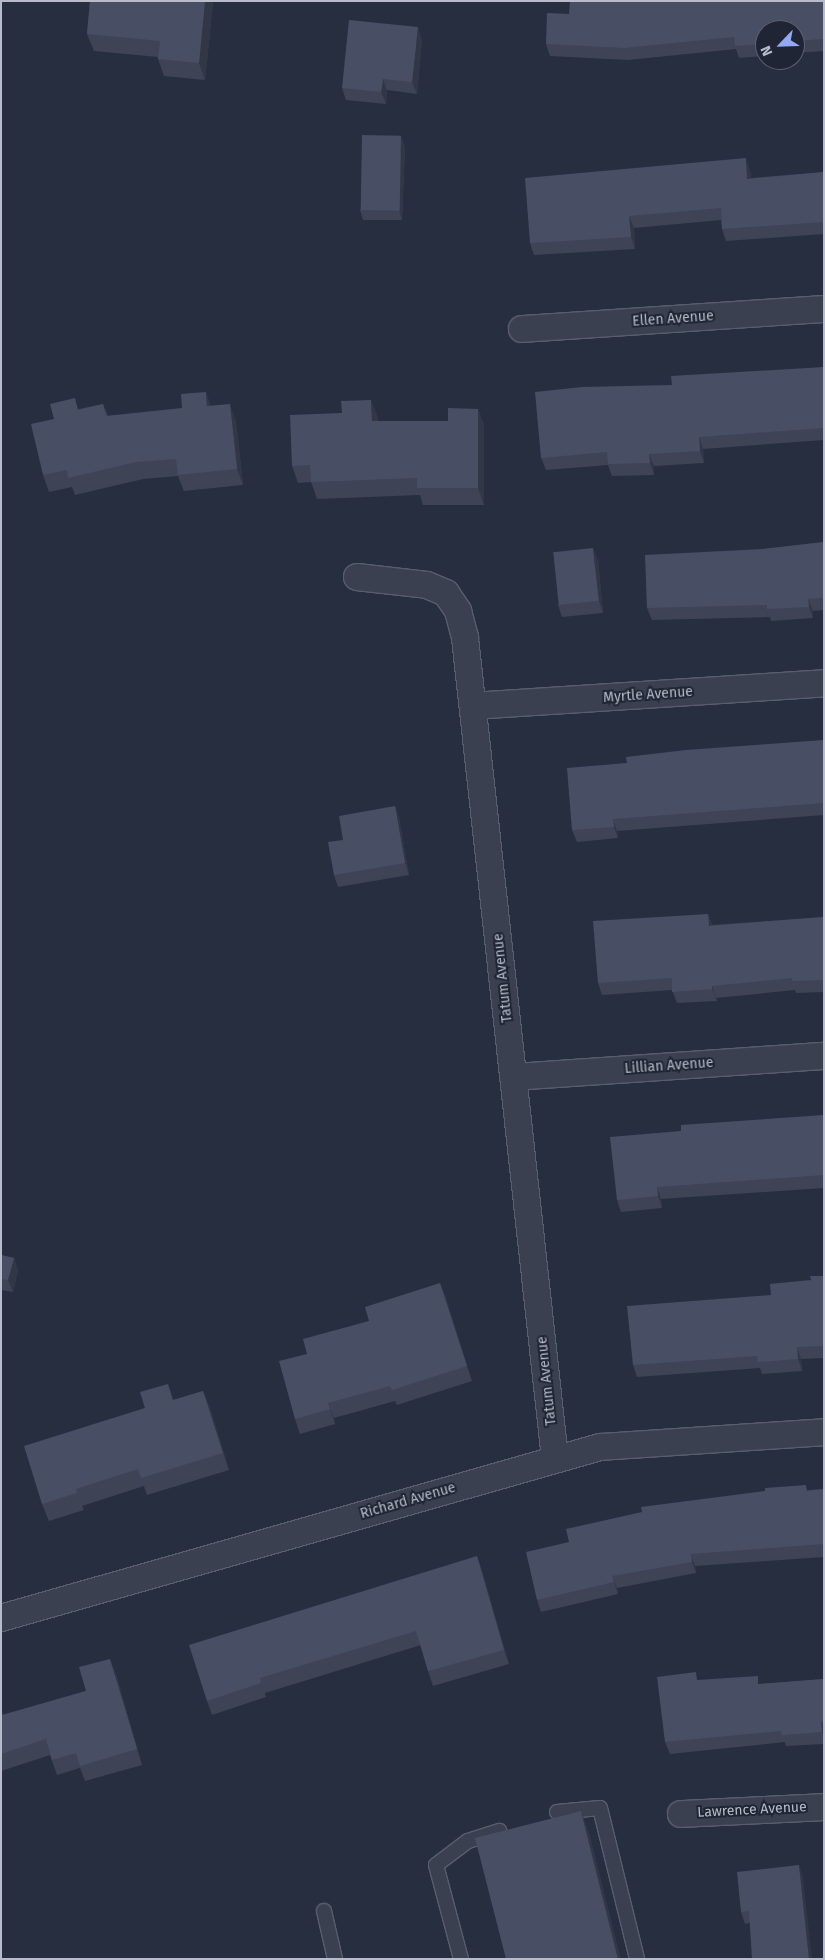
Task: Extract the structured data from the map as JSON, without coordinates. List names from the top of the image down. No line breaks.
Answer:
{"streets":{"street":["Ellen Avenue","Myrtle Avenue","Tatum Avenue","Lillian Avenue","Richard Avenue","Lawrence Avenue"]},"crossings":[["Myrtle Avenue","Tatum Avenue"],["Tatum Avenue","Lillian Avenue"],["Tatum Avenue","Richard Avenue"]],"north":"bottom left"}
